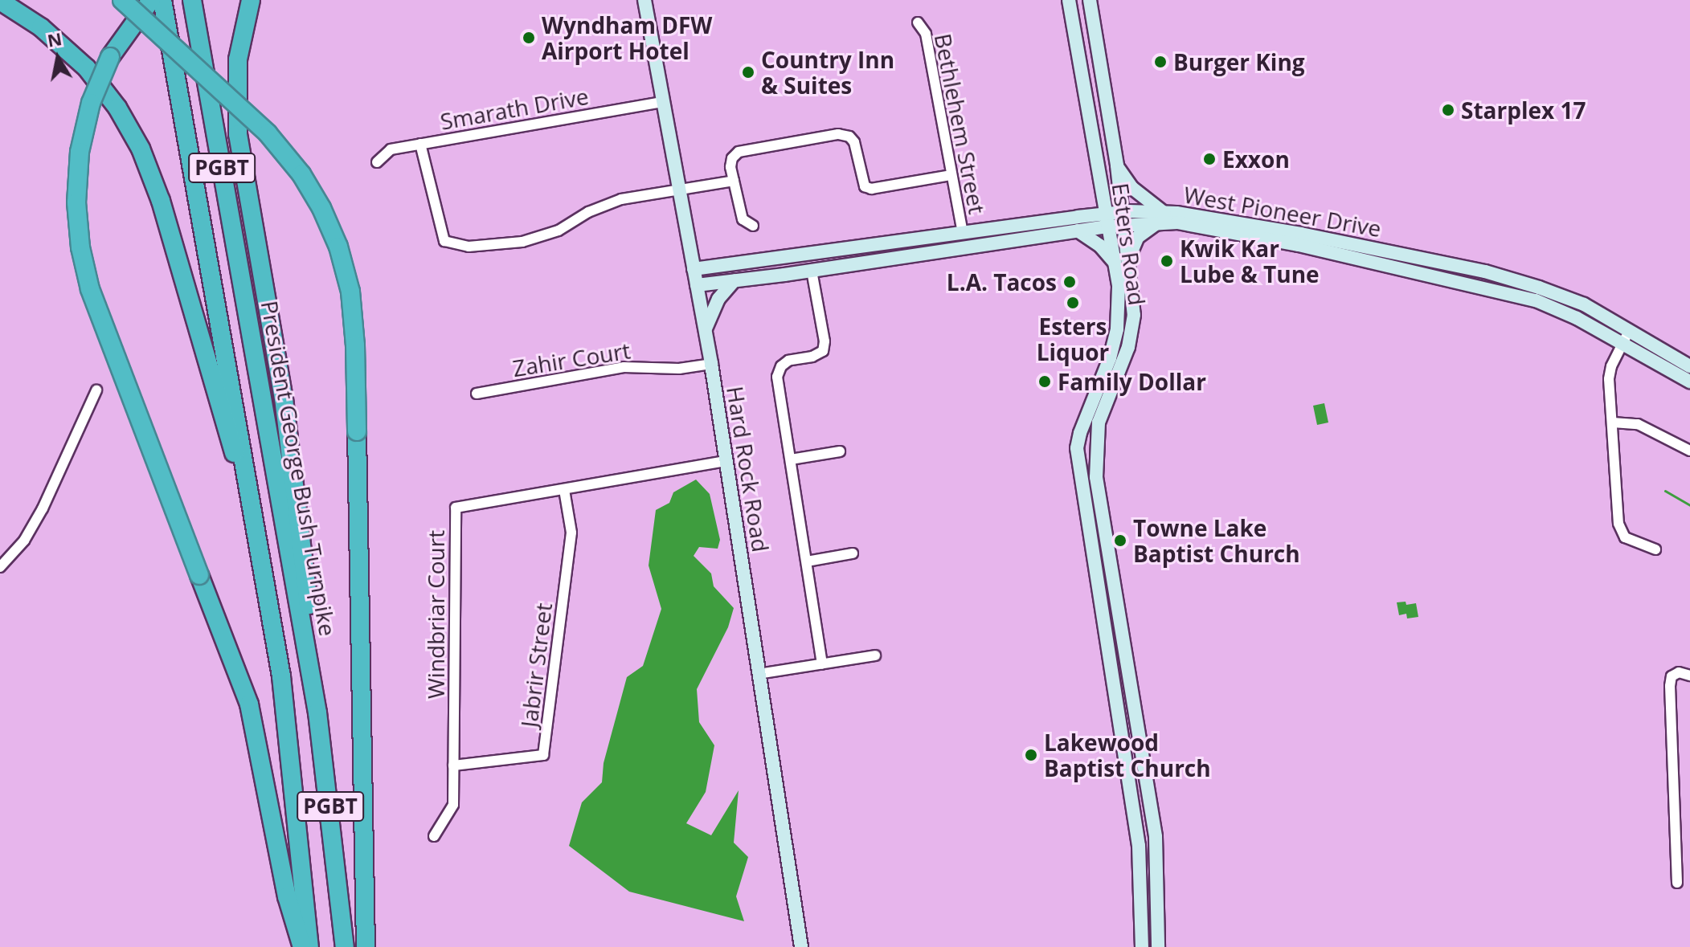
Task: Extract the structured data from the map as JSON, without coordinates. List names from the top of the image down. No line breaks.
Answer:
{"streets":{"highway":["PGBT","President George Bush Turnpike"],"main road":["West Pioneer Drive","Esters Road","Hard Rock Road"],"street":["Smarath Drive","Bethlehem Street","Zahir Court","Windbriar Court","Jabrir Street"]},"crossings":[["Smarath Drive","Hard Rock Road"],["Bethlehem Street","West Pioneer Drive"],["West Pioneer Drive","Esters Road"],["West Pioneer Drive","Hard Rock Road"],["Zahir Court","Hard Rock Road"],["Hard Rock Road","Windbriar Court"],["Windbriar Court","Jabrir Street"]],"places":["Wyndham DFW Airport Hotel","Burger King","Country Inn & Suites","Starplex 17","Exxon","Kwik Kar Lube & Tune","L.A. Tacos","Esters Liquor","Family Dollar","Towne Lake Baptist Church","Lakewood Baptist Church"],"north":"top"}
